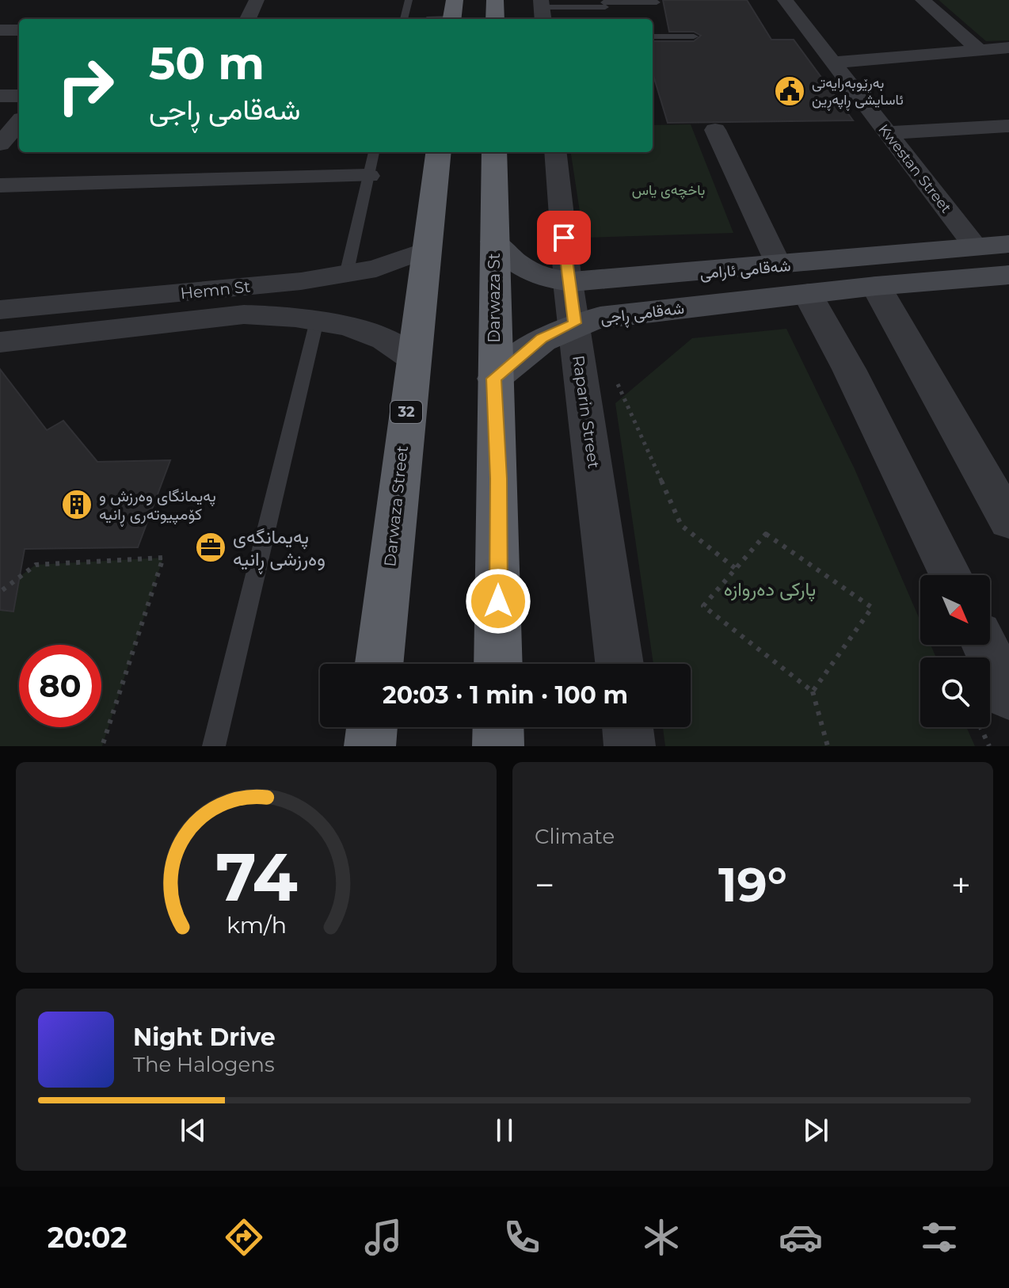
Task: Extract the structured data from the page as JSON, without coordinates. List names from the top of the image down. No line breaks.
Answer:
{"streets":{"highway":["Darwaza St","32","Darwaza Street"],"main road":["شەقامی ئارامی","شەقامی ڕاجی"],"street":["Kwestan Street","Hemn St","Raparin Street"]},"crossings":[["Kwestan Street","شەقامی ئارامی"],["شەقامی ئارامی","Darwaza St"],["شەقامی ئارامی","Raparin Street"],["Hemn St","Darwaza Street"],["Darwaza St","شەقامی ڕاجی"],["شەقامی ڕاجی","Raparin Street"]],"parks":["باخچەی یاس","پارکی دەروازە"],"places":{"public building":["بەڕێوبەرایەتی ئاسایشی ڕاپەڕین"],"building":["پەیمانگای وەرزش و کۆمپیوتەری ڕانیە"],"office":["پەیمانگەی وەرزشی ڕانیە"]},"north":"bottom right","page":{"turn":["50 m","شەقامی ڕاجی"],"limit":"80","trip":"20:03 · 1 min · 100 m","tile":"Climate","heat":["−","19°","+"],"song":["Night Drive","The Halogens"],"tabs":"20:02","gauge":["74","km/h"]}}
